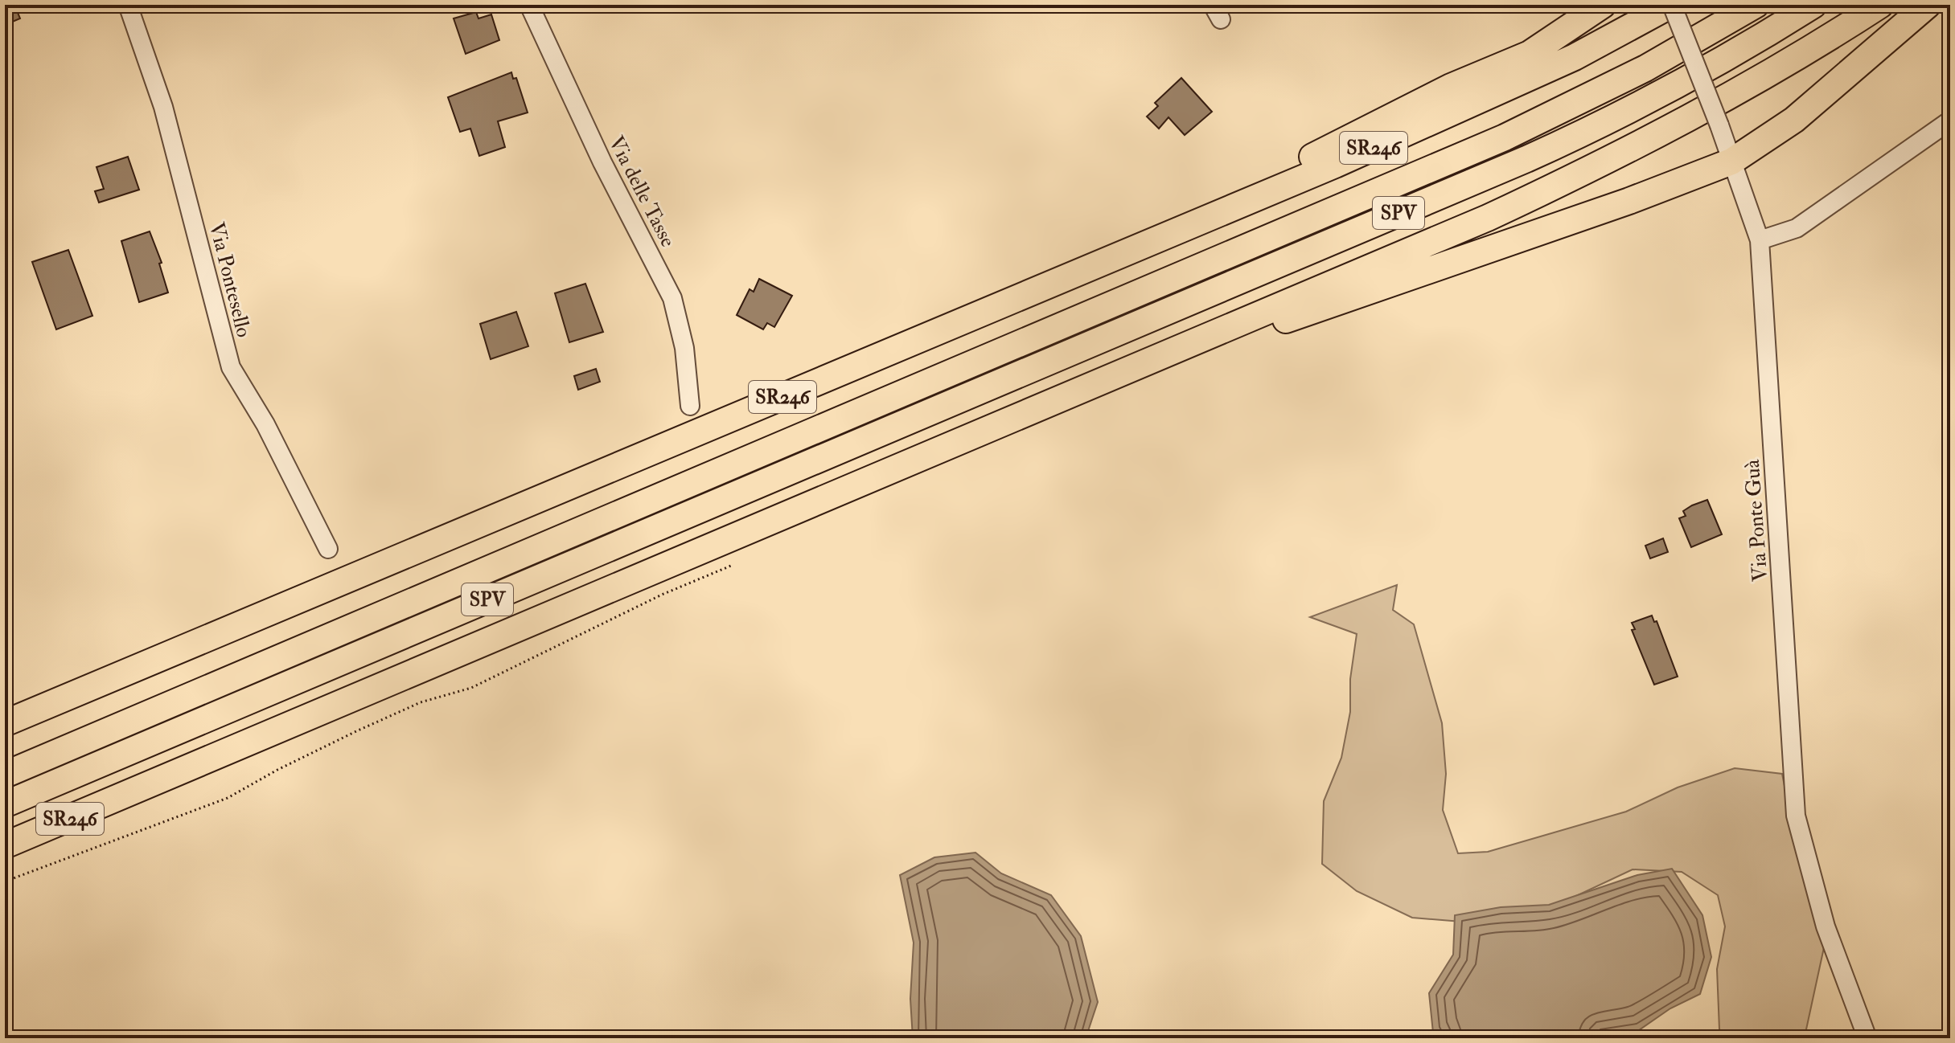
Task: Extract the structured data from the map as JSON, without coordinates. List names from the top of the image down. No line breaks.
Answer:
{"streets":{"highway":["SR246","SPV"],"street":["Via delle Tasse","Via Pontesello","Via Ponte Guà"]},"crossings":[["SR246","Via Ponte Guà"]]}
